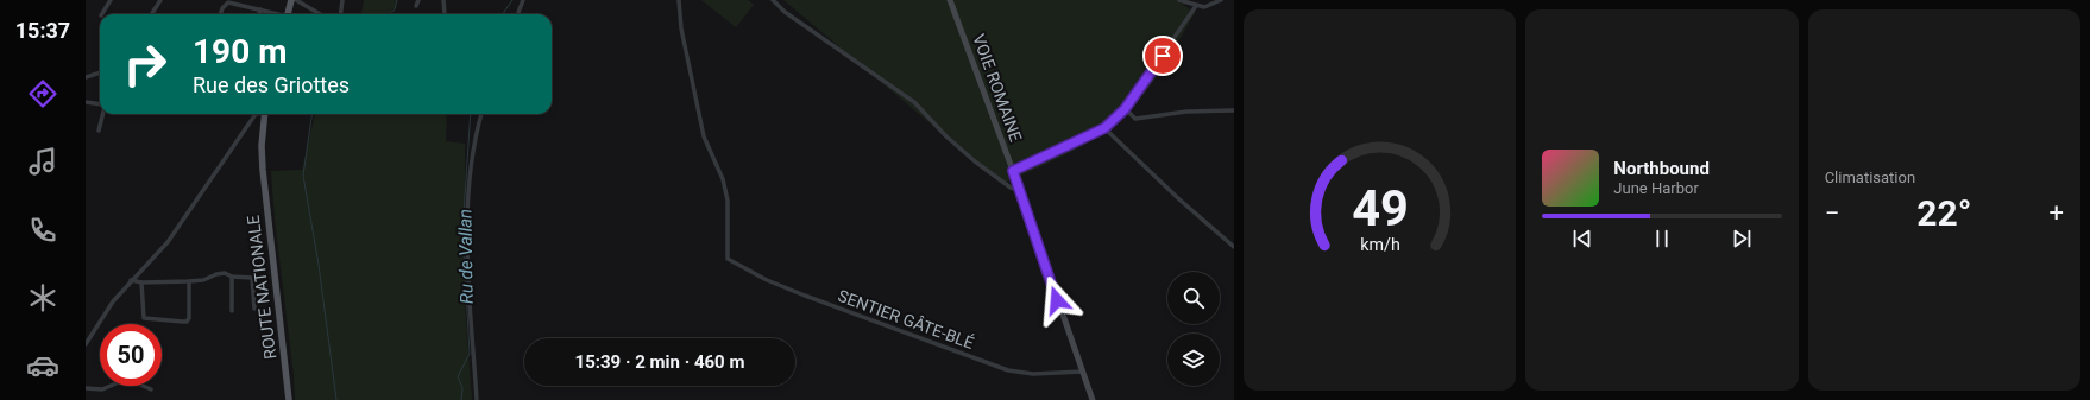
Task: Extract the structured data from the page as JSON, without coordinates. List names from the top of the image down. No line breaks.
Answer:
{"streets":{"main road":["VOIE ROMAINE","ROUTE NATIONALE"],"street":["SENTIER GÂTE-BLÉ"]},"crossings":[["VOIE ROMAINE","SENTIER GÂTE-BLÉ"]],"water":["Ru de Vallan"],"page":{"tabs":"15:37","tile":"Climatisation","turn":["190 m","Rue des Griottes"],"song":["Northbound","June Harbor"],"heat":["−","22°","+"],"limit":"50","trip":"15:39 · 2 min · 460 m","gauge":["49","km/h"]}}
